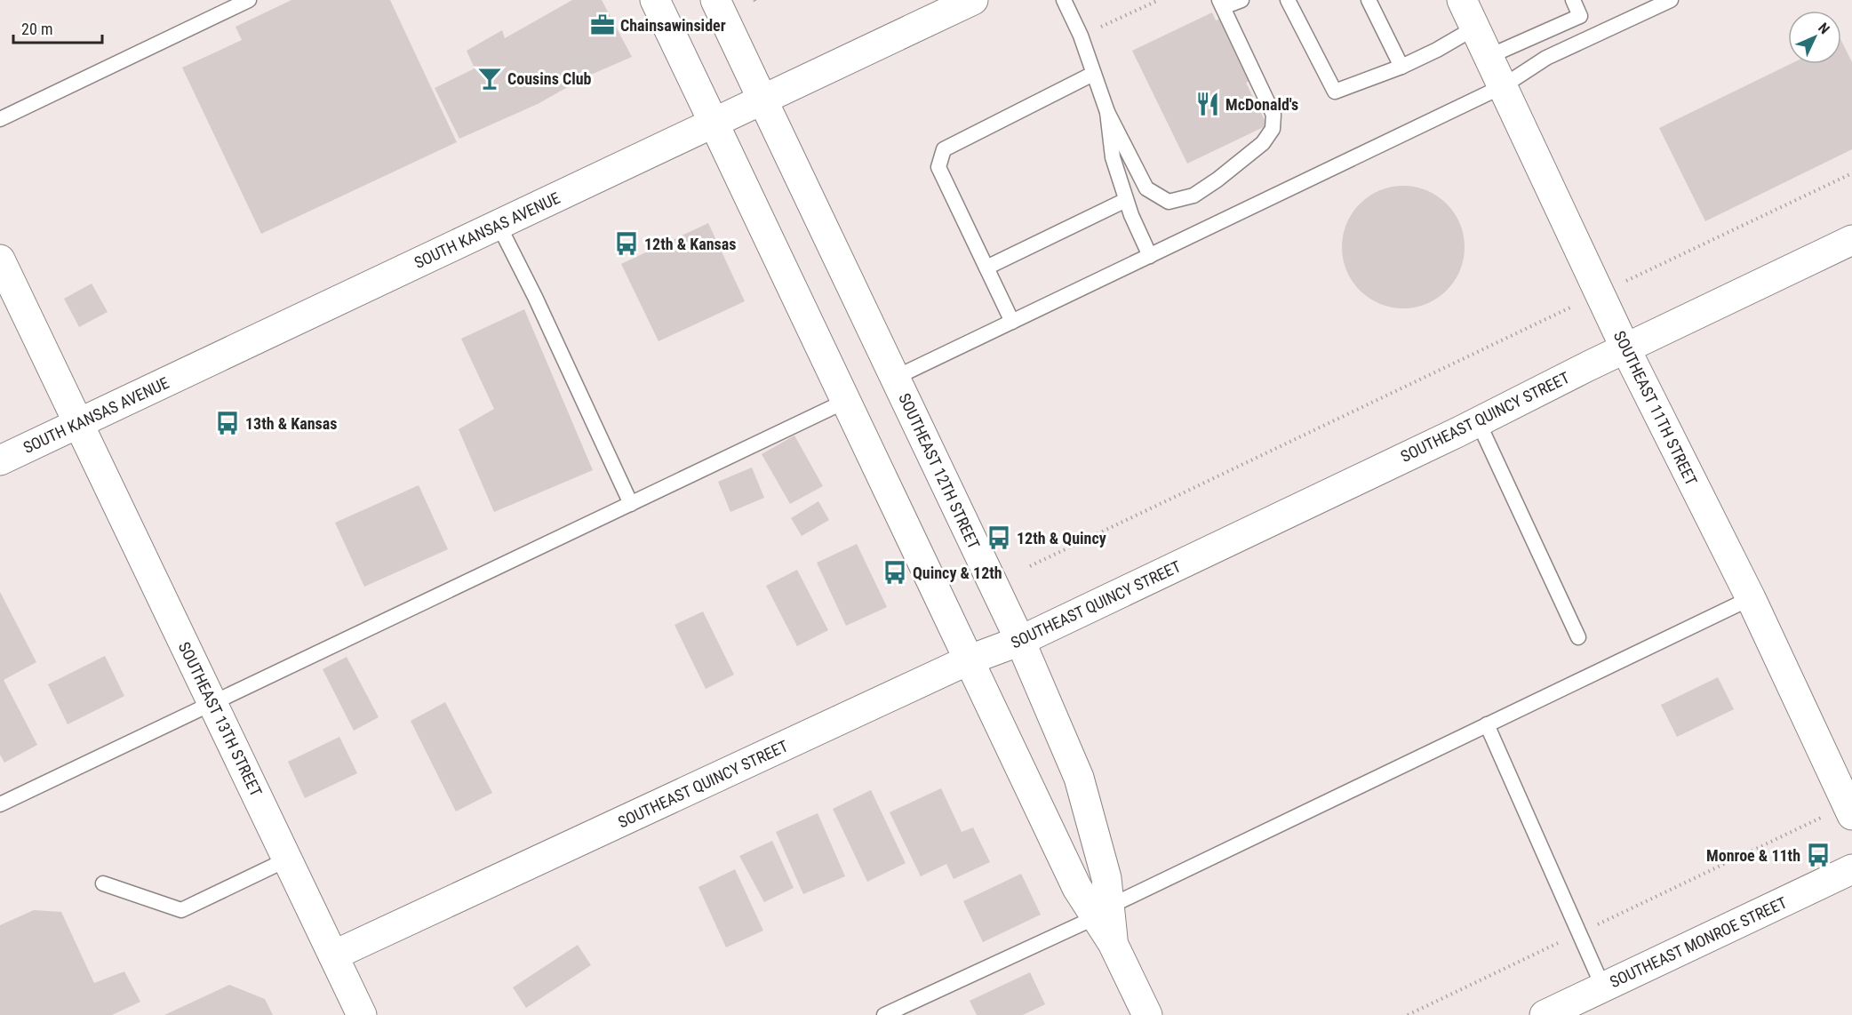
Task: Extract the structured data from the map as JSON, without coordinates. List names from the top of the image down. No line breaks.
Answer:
{"streets":{"street":["SOUTH KANSAS AVENUE","SOUTHEAST 11TH STREET","SOUTHEAST QUINCY STREET","SOUTHEAST 12TH STREET","SOUTHEAST 13TH STREET","SOUTHEAST MONROE STREET"]},"crossings":[["SOUTH KANSAS AVENUE","SOUTHEAST 12TH STREET"],["SOUTH KANSAS AVENUE","SOUTHEAST 13TH STREET"],["SOUTHEAST 11TH STREET","SOUTHEAST QUINCY STREET"],["SOUTHEAST QUINCY STREET","SOUTHEAST 12TH STREET"],["SOUTHEAST QUINCY STREET","SOUTHEAST 13TH STREET"]],"places":{"office":["Chainsawinsider"],"bar":["Cousins Club"],"restaurant":["McDonald's"],"bus stop":["12th & Kansas","13th & Kansas","12th & Quincy","Quincy & 12th","Monroe & 11th"]},"scale_bar":"20 m","north":"top right"}
